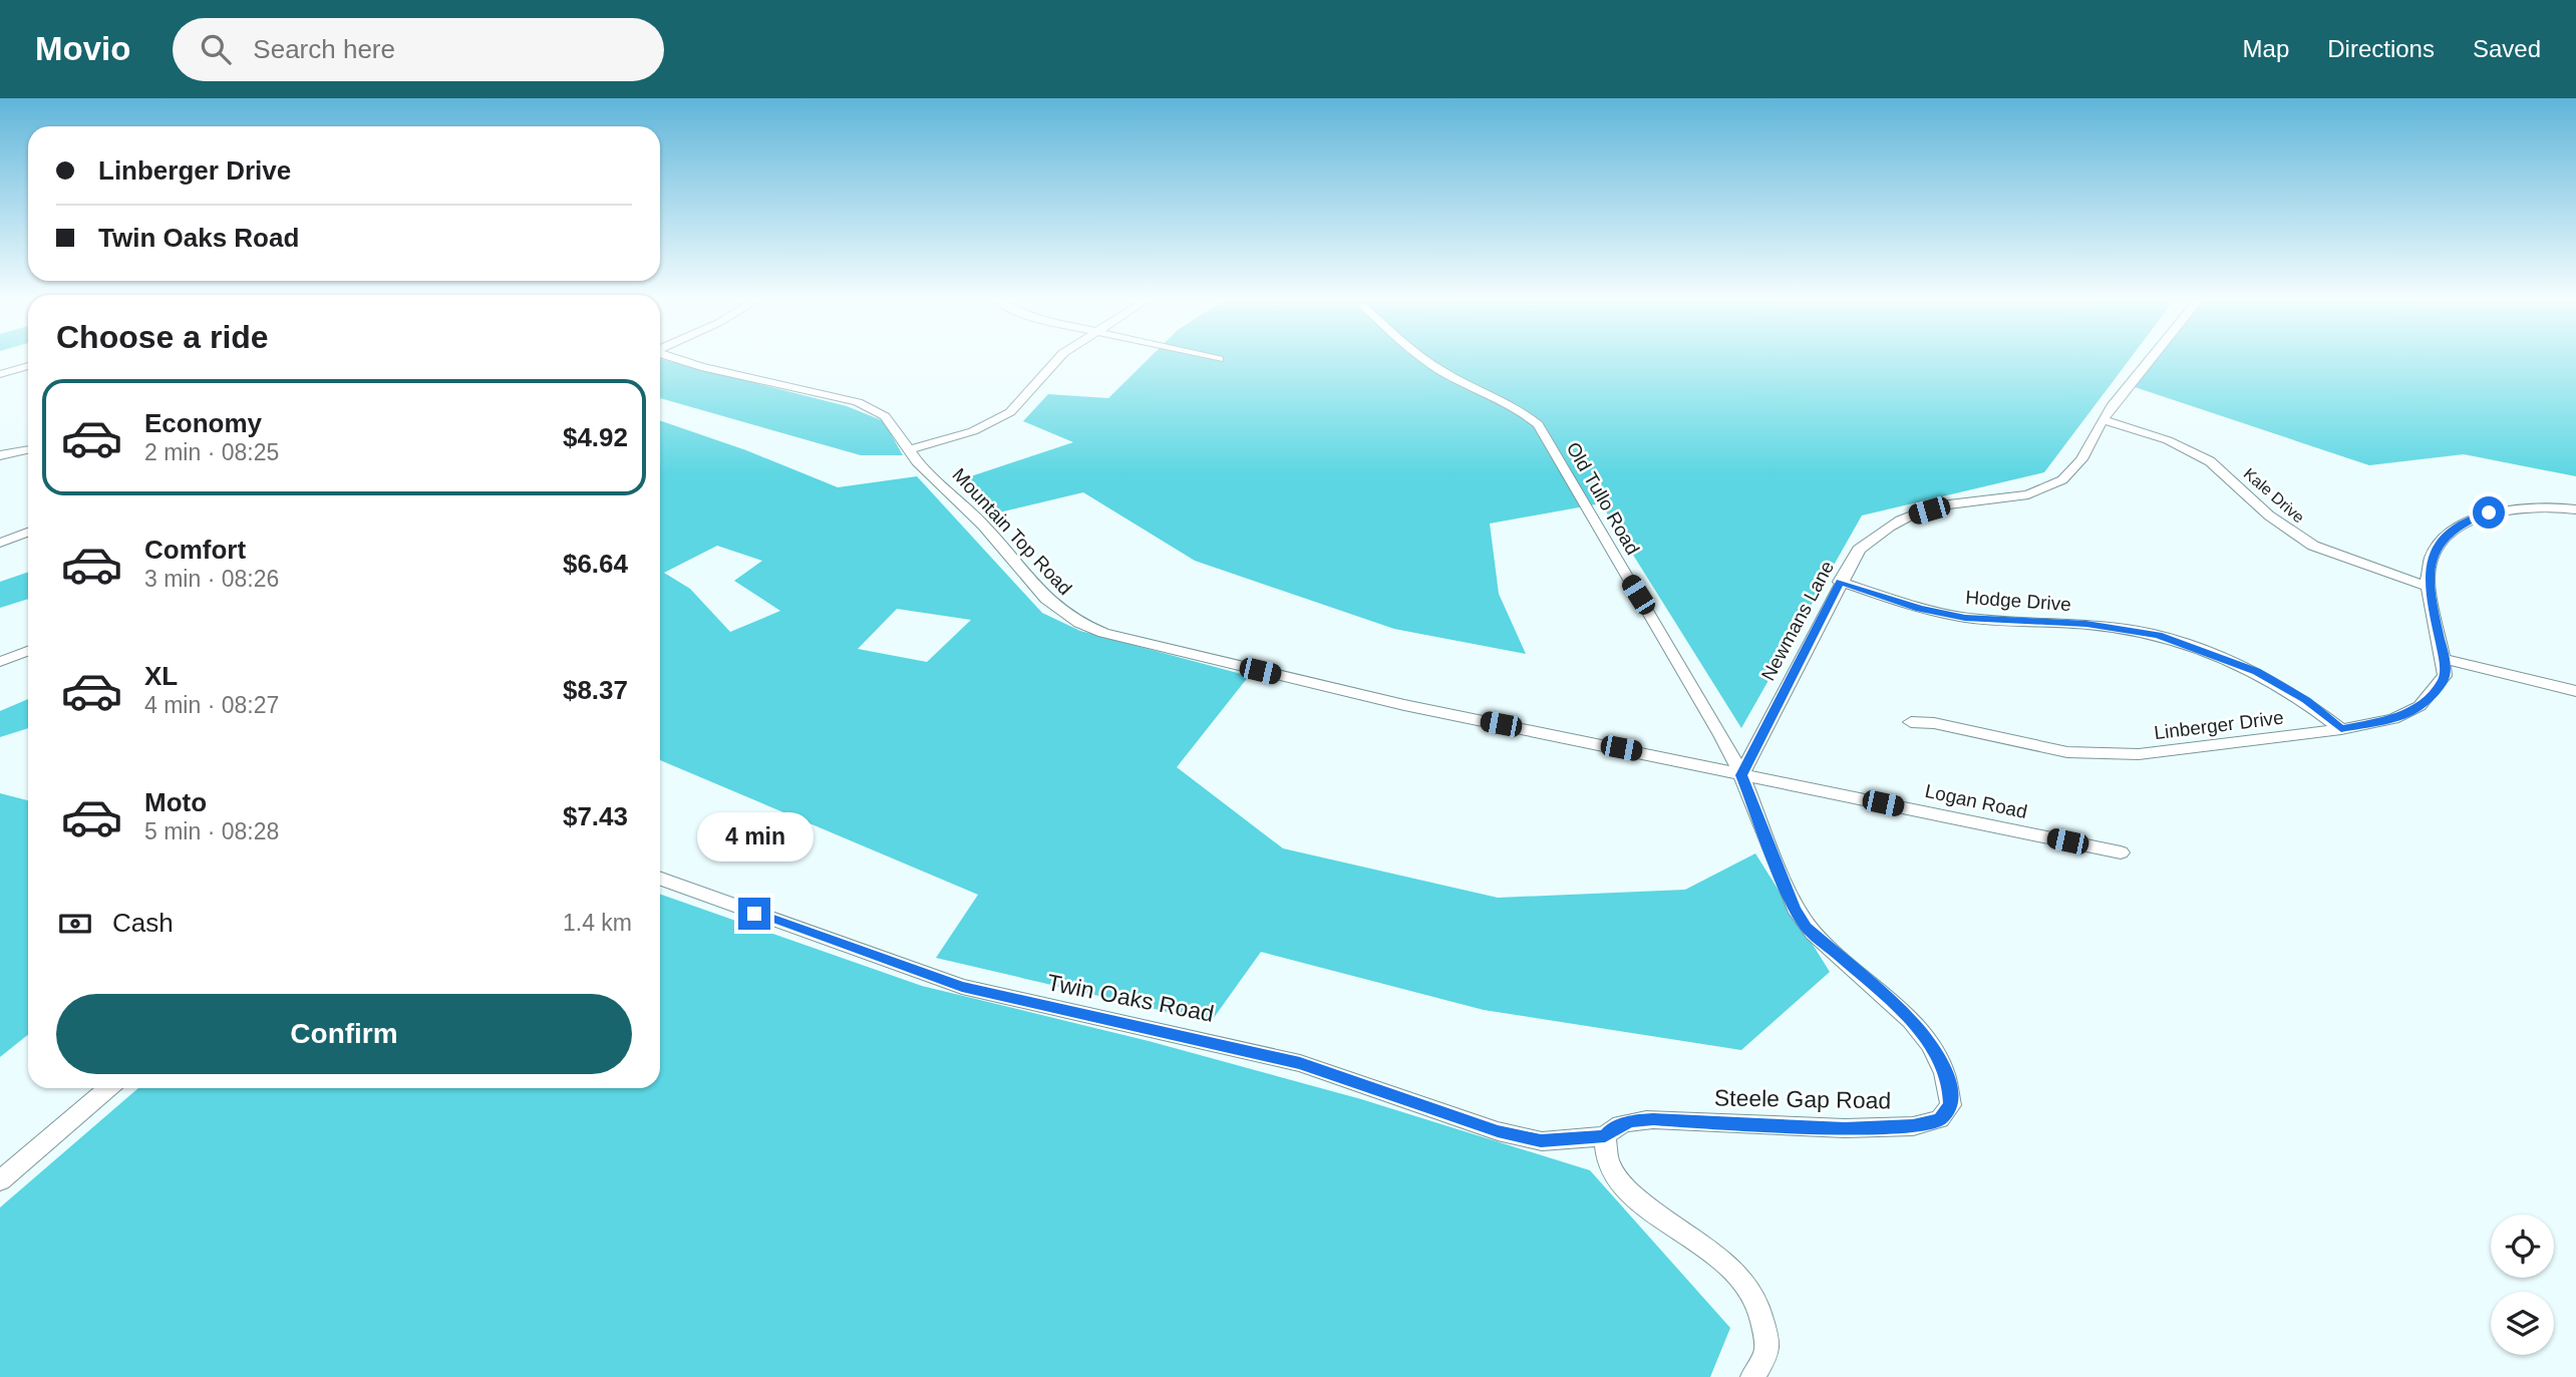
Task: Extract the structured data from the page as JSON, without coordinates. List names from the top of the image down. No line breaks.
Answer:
{"streets":{"street":["Kale Drive","Old Tullo Road","Mountain Top Road","Hodge Drive","Newmans Lane","Linberger Drive","Logan Road","Twin Oaks Road","Steele Gap Road"]},"crossings":[["Kale Drive","Newmans Lane"],["Old Tullo Road","Mountain Top Road"],["Old Tullo Road","Newmans Lane"],["Old Tullo Road","Logan Road"],["Old Tullo Road","Steele Gap Road"],["Mountain Top Road","Newmans Lane"],["Mountain Top Road","Logan Road"],["Mountain Top Road","Steele Gap Road"],["Hodge Drive","Newmans Lane"],["Hodge Drive","Linberger Drive"],["Newmans Lane","Logan Road"],["Newmans Lane","Steele Gap Road"],["Logan Road","Steele Gap Road"],["Twin Oaks Road","Steele Gap Road"]],"page":{"header":"Movio","search":"Search here","nav":["Map","Directions","Saved"],"banner":["Linberger Drive","Twin Oaks Road"],"heading":"Choose a ride","list":[{"name":"Economy","note":"2 min · 08:25","value":"$4.92"},{"name":"Comfort","note":"3 min · 08:26","value":"$6.64"},{"name":"XL","note":"4 min · 08:27","value":"$8.37"},{"name":"Moto","note":"5 min · 08:28","value":"$7.43"}],"bubble":"4 min","pay":["Cash","1.4 km"],"buttons":"Confirm"}}
